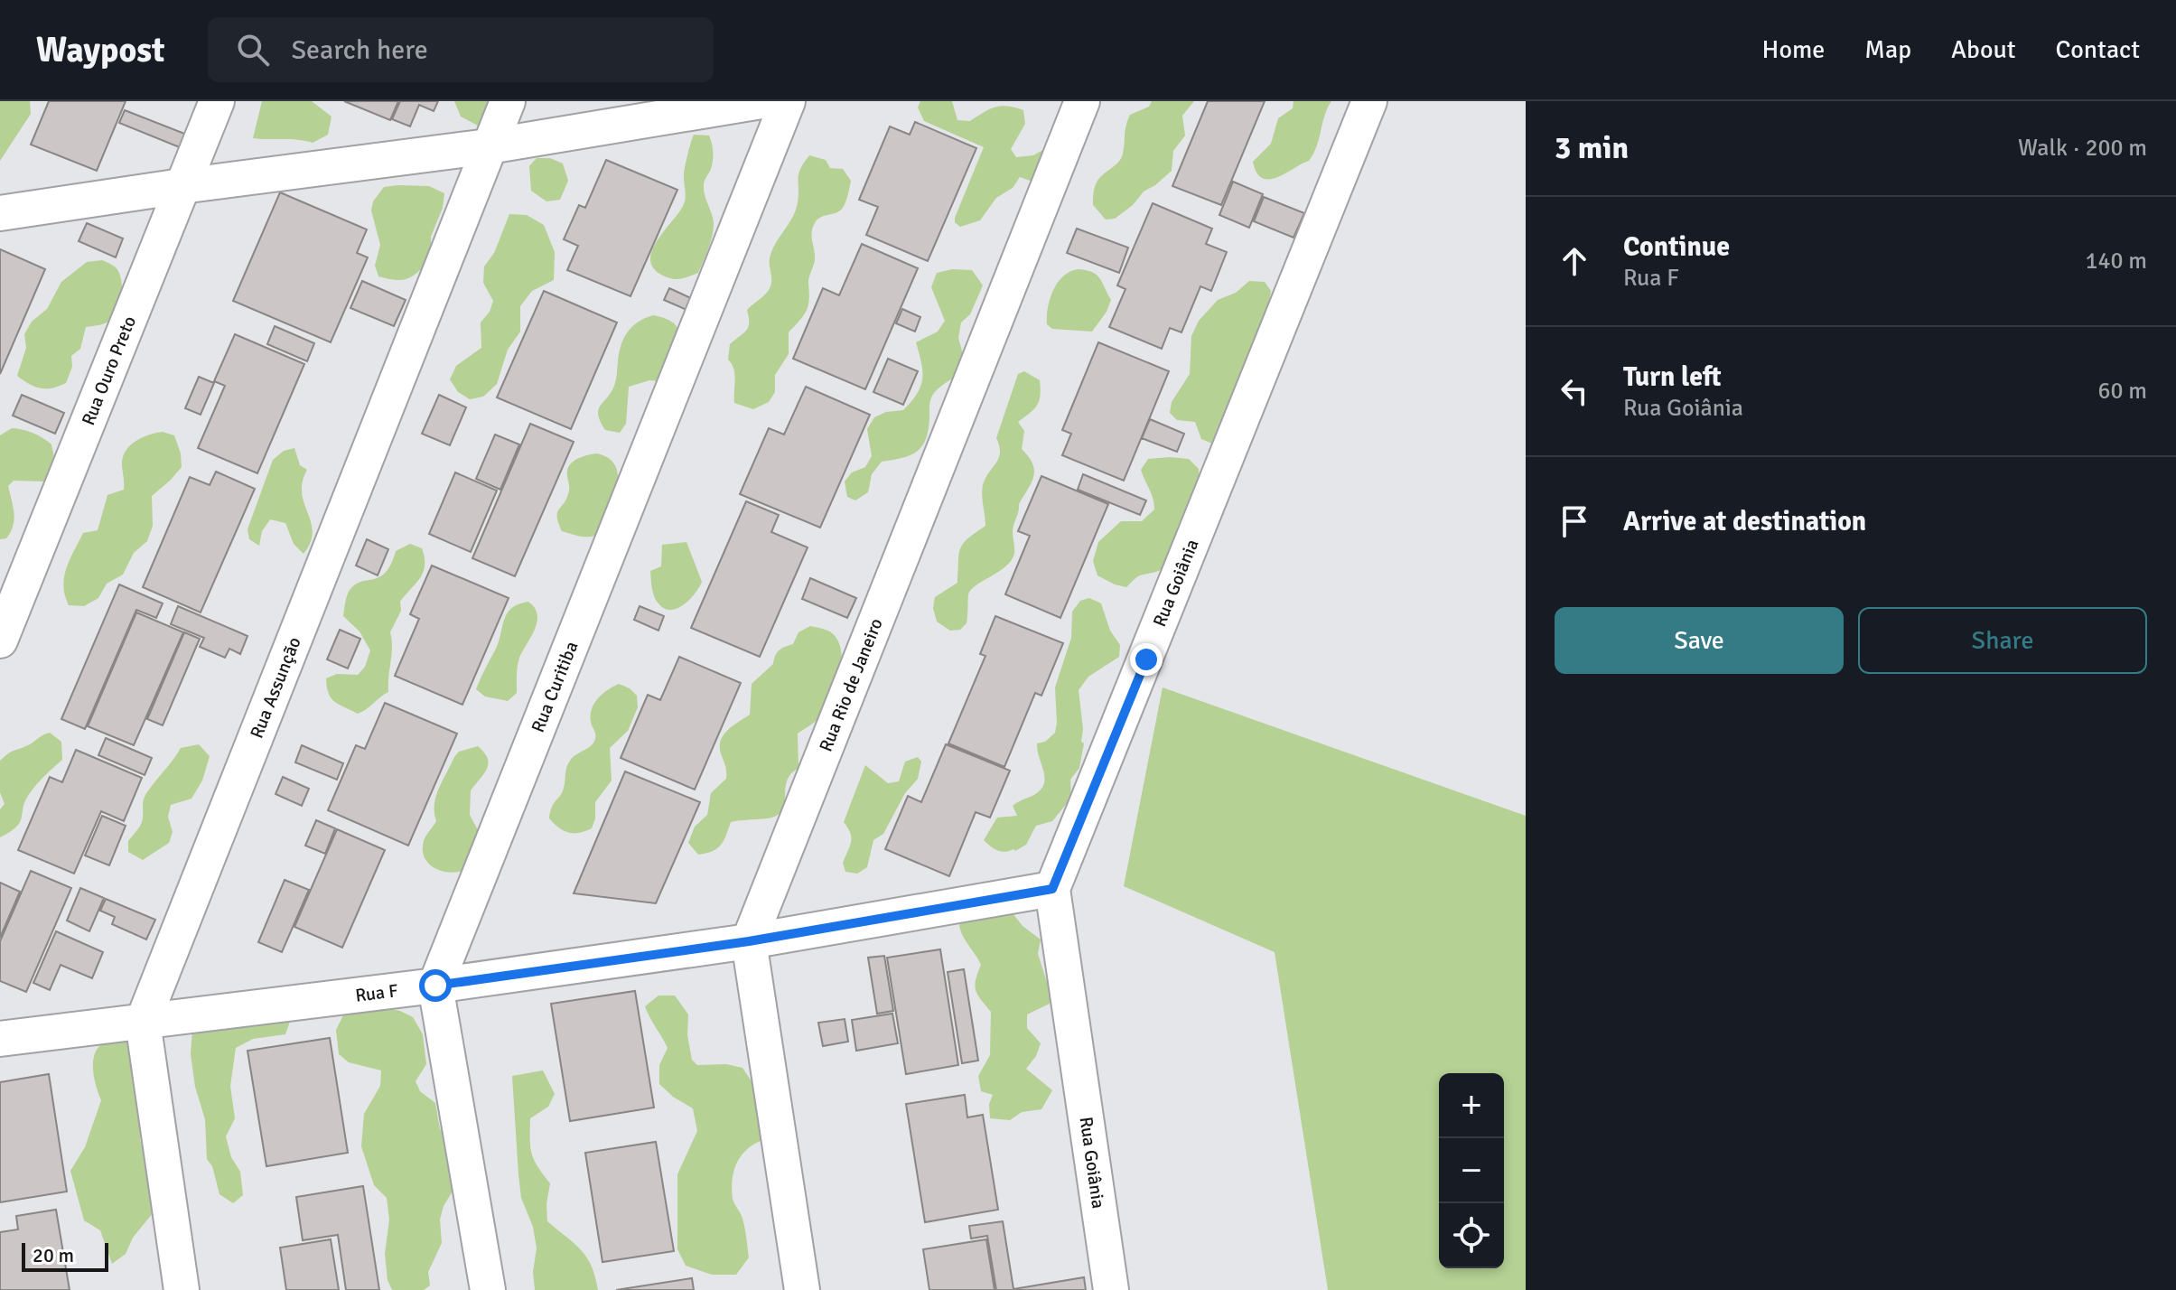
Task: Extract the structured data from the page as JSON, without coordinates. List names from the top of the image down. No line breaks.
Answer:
{"streets":{"street":["Rua Ouro Preto","Rua Goiânia","Rua Rio de Janeiro","Rua Curitiba","Rua Assunção","Rua F"]},"crossings":[["Rua Goiânia","Rua F"],["Rua Rio de Janeiro","Rua F"],["Rua Curitiba","Rua F"],["Rua Assunção","Rua F"]],"scale_bar":"20 m","page":{"header":"Waypost","search":"Search here","nav":["Home","Map","About","Contact"],"heading":["3 min","Walk · 200 m"],"list":[["Continue","Rua F","140 m"],["Turn left","Rua Goiânia","60 m"],"Arrive at destination"],"buttons":["Save","Share"],"map_buttons":["+","−"],"scale":"20 m"}}
